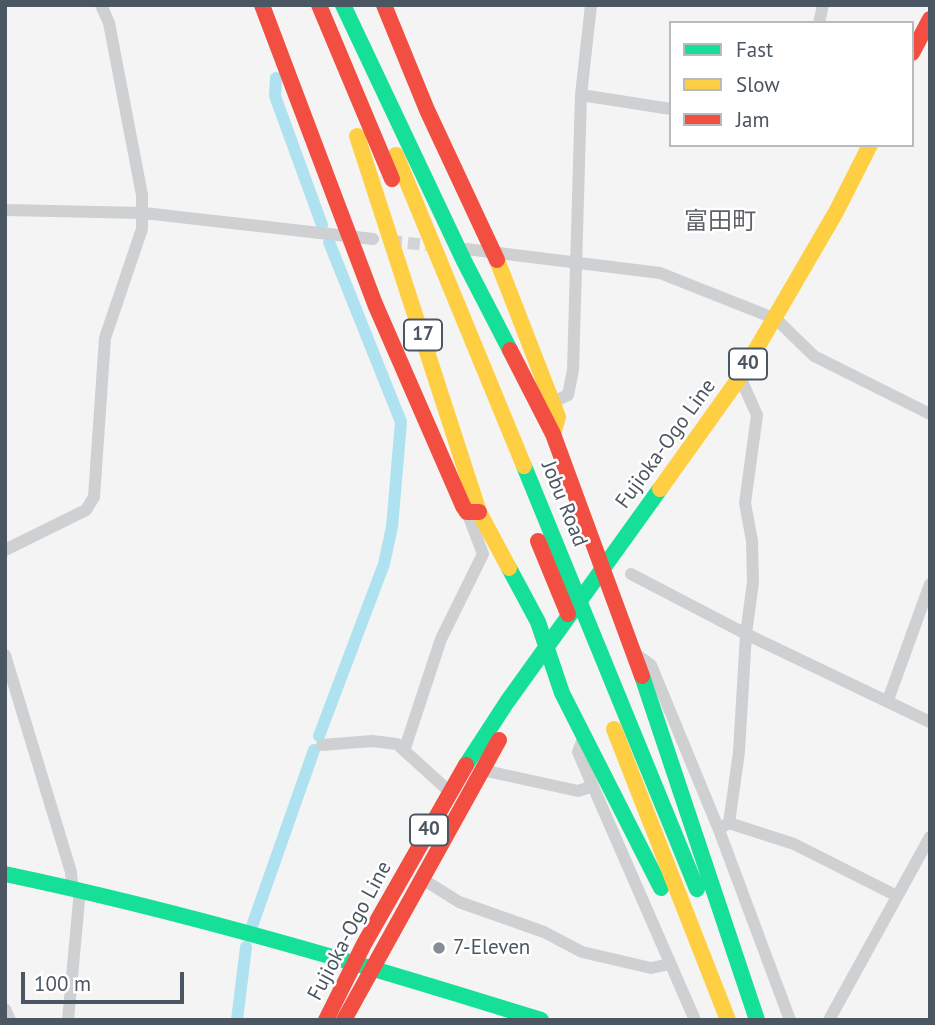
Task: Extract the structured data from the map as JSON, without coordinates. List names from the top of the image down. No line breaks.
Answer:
{"streets":{"main road":["17","40","Fujioka-Ogo Line","Jobu Road"]},"crossings":[["17","Fujioka-Ogo Line"],["17","Jobu Road"],["40","Fujioka-Ogo Line"]],"districts":["富田町"],"places":["7-Eleven"],"legend":["Fast","Slow","Jam"],"scale_bar":"100 m"}
